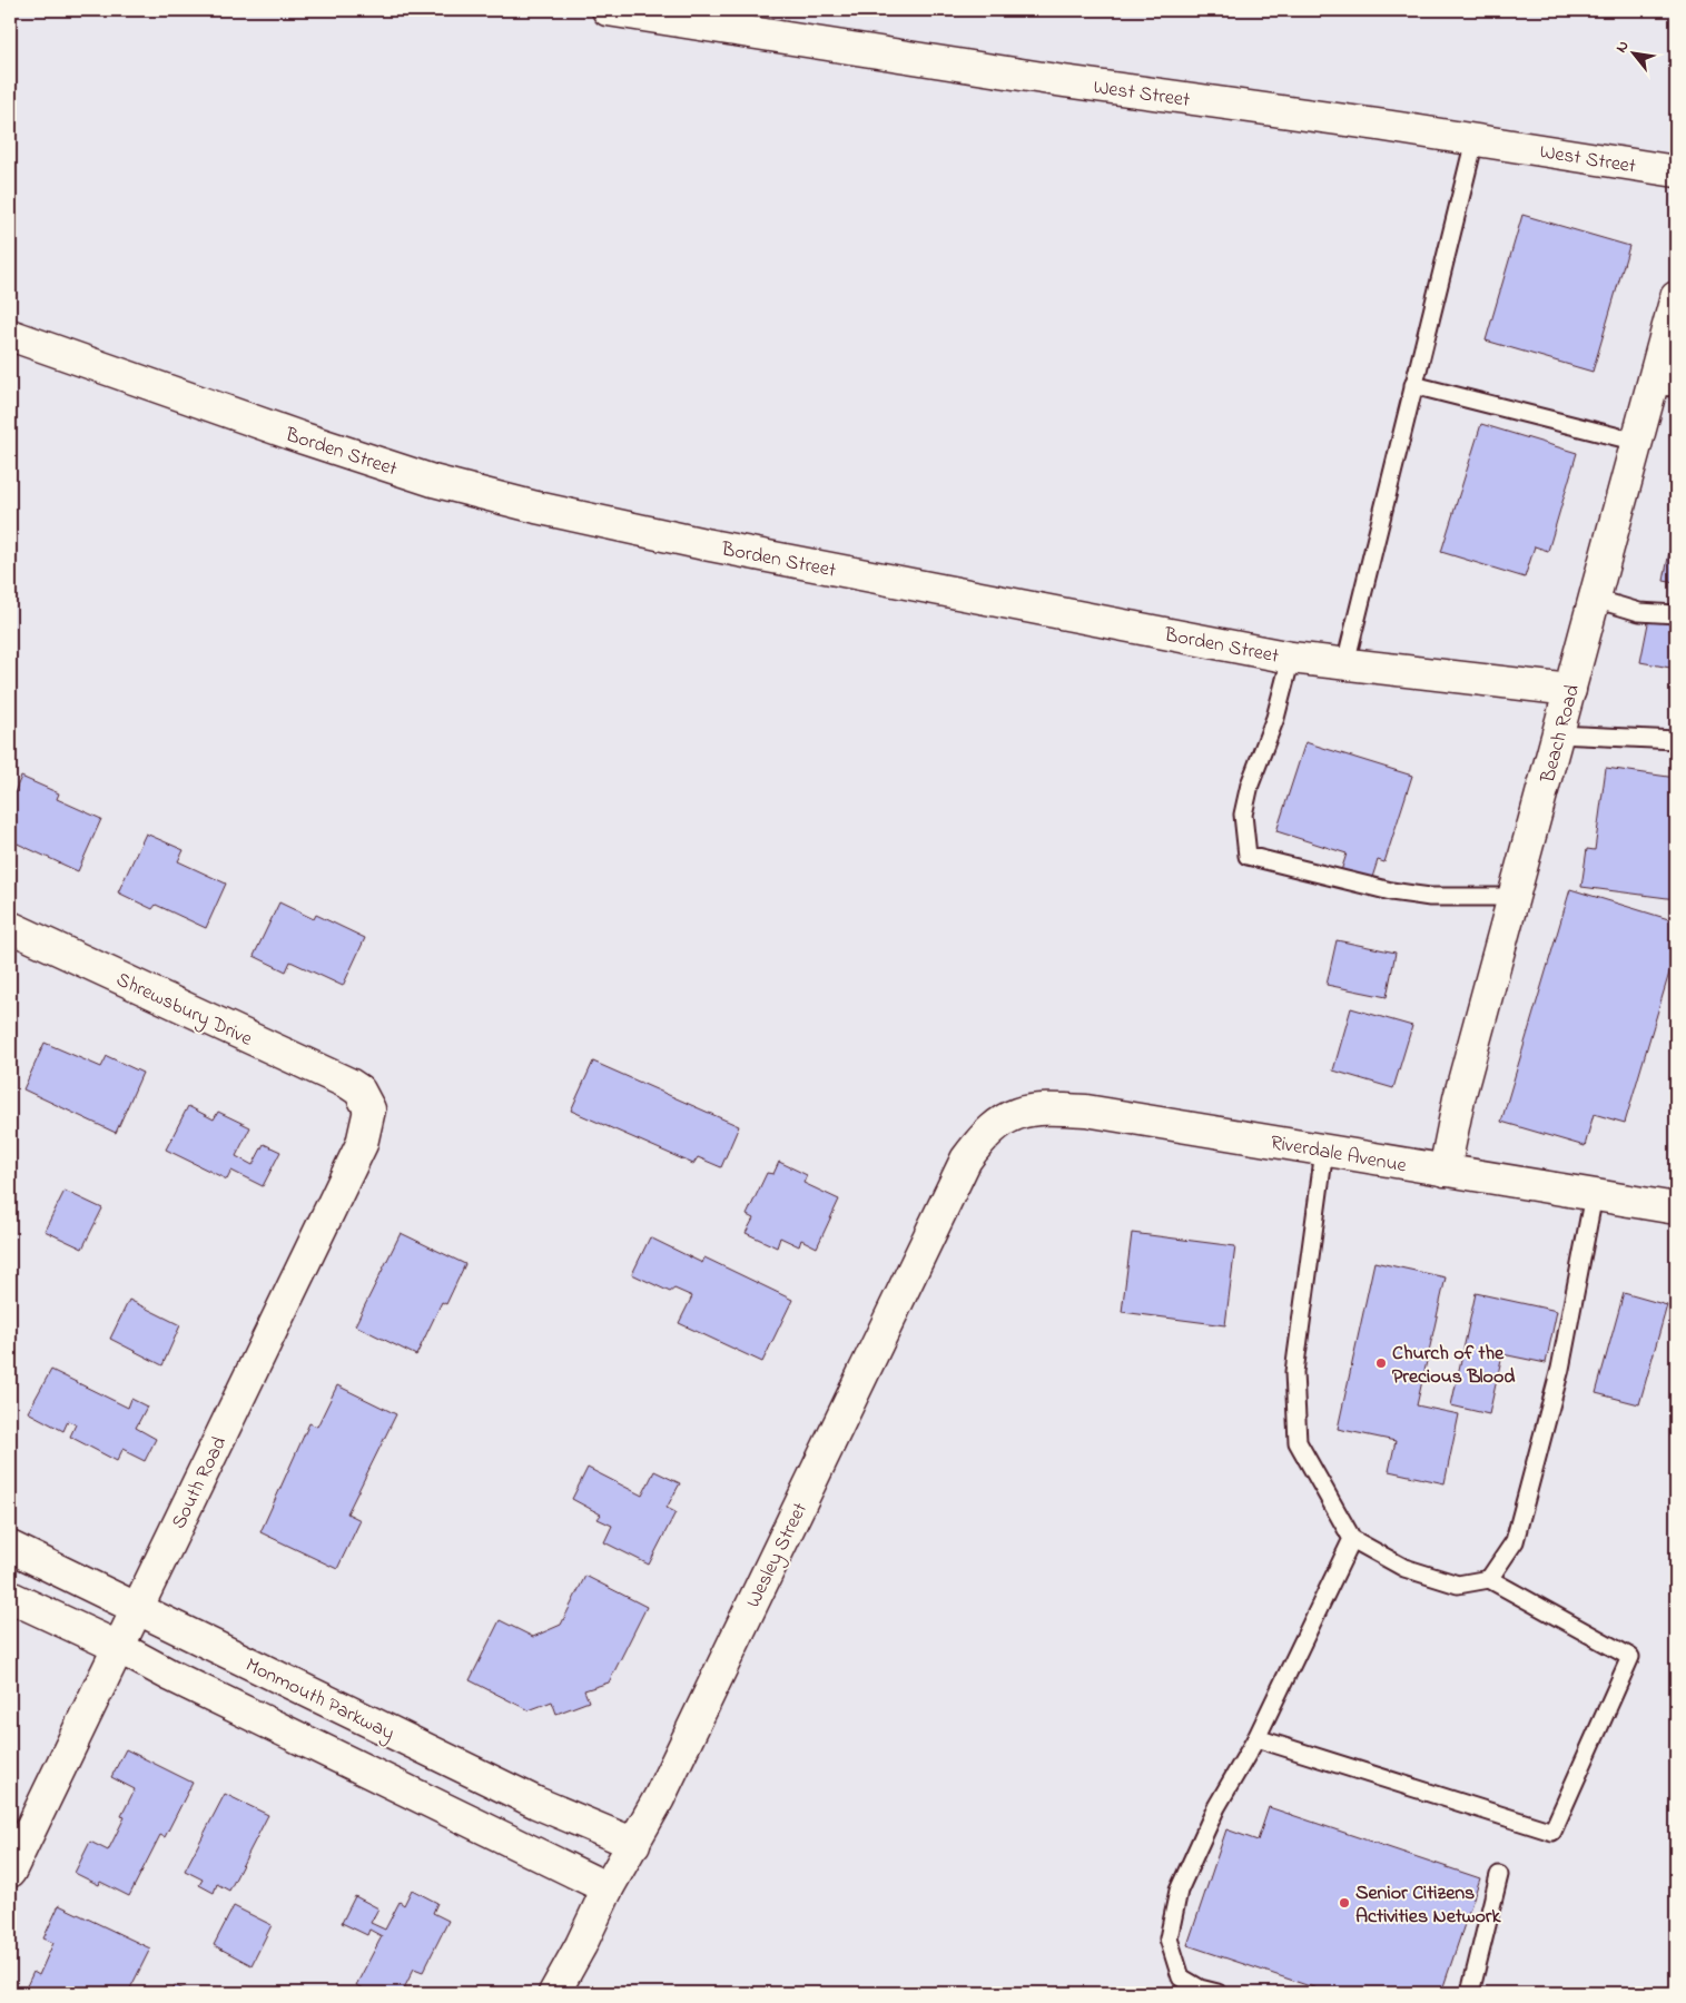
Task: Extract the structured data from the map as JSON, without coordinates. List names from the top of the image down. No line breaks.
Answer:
{"streets":{"street":["West Street","Borden Street","Beach Road","Shrewsbury Drive","Riverdale Avenue","South Road","Wesley Street","Monmouth Parkway"]},"crossings":[["Borden Street","Beach Road"],["Beach Road","Riverdale Avenue"],["Shrewsbury Drive","South Road"],["Riverdale Avenue","Wesley Street"],["South Road","Monmouth Parkway"],["Wesley Street","Monmouth Parkway"]],"places":["Church of the Precious Blood","Senior Citizens Activities Network"],"north":"top left"}
